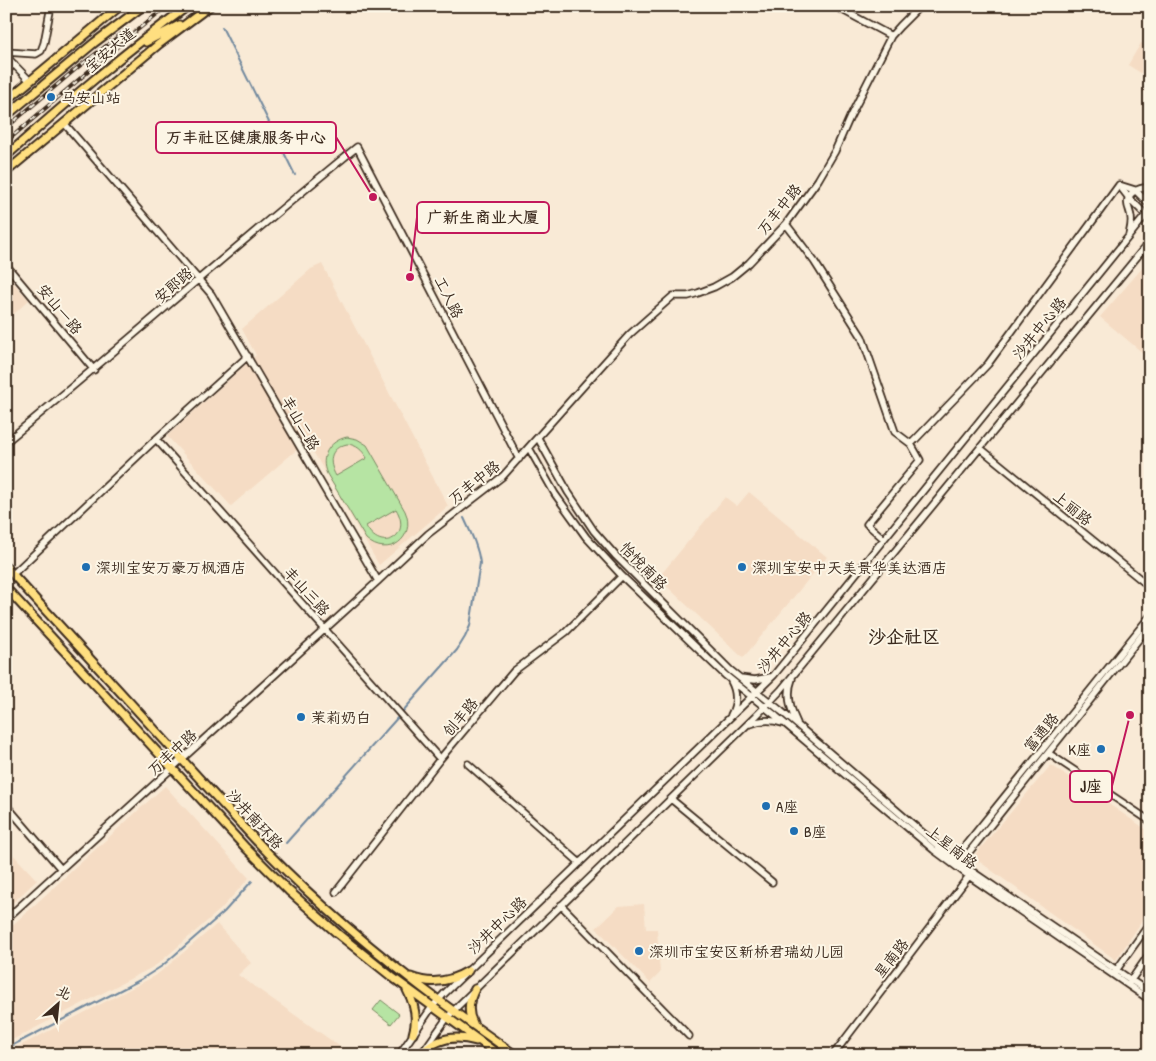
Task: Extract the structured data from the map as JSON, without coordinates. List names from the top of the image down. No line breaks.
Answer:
{"streets":{"main road":["宝安大道","沙井南环路"],"street":["万丰中路","安郎路","工人路","安山一路","沙井中心路","丰山二路","上丽路","怡悦南路","丰山三路","创丰路","富通路","上星南路","星南路"]},"crossings":[["万丰中路","工人路"],["万丰中路","丰山二路"],["万丰中路","怡悦南路"],["万丰中路","丰山三路"],["万丰中路","沙井南环路"],["安郎路","工人路"],["安郎路","安山一路"],["安郎路","丰山二路"],["沙井中心路","上丽路"],["沙井中心路","怡悦南路"],["沙井中心路","沙井南环路"],["沙井中心路","上星南路"],["怡悦南路","创丰路"],["怡悦南路","上星南路"],["丰山三路","创丰路"],["富通路","上星南路"],["上星南路","星南路"]],"districts":["沙企社区"],"places":["马安山站","万丰社区健康服务中心","广新生商业大厦","深圳宝安万豪万枫酒店","深圳宝安中天美景华美达酒店","J座","茉莉奶白","K座","A座","B座","深圳市宝安区新桥君瑞幼儿园"],"north":"top right"}
